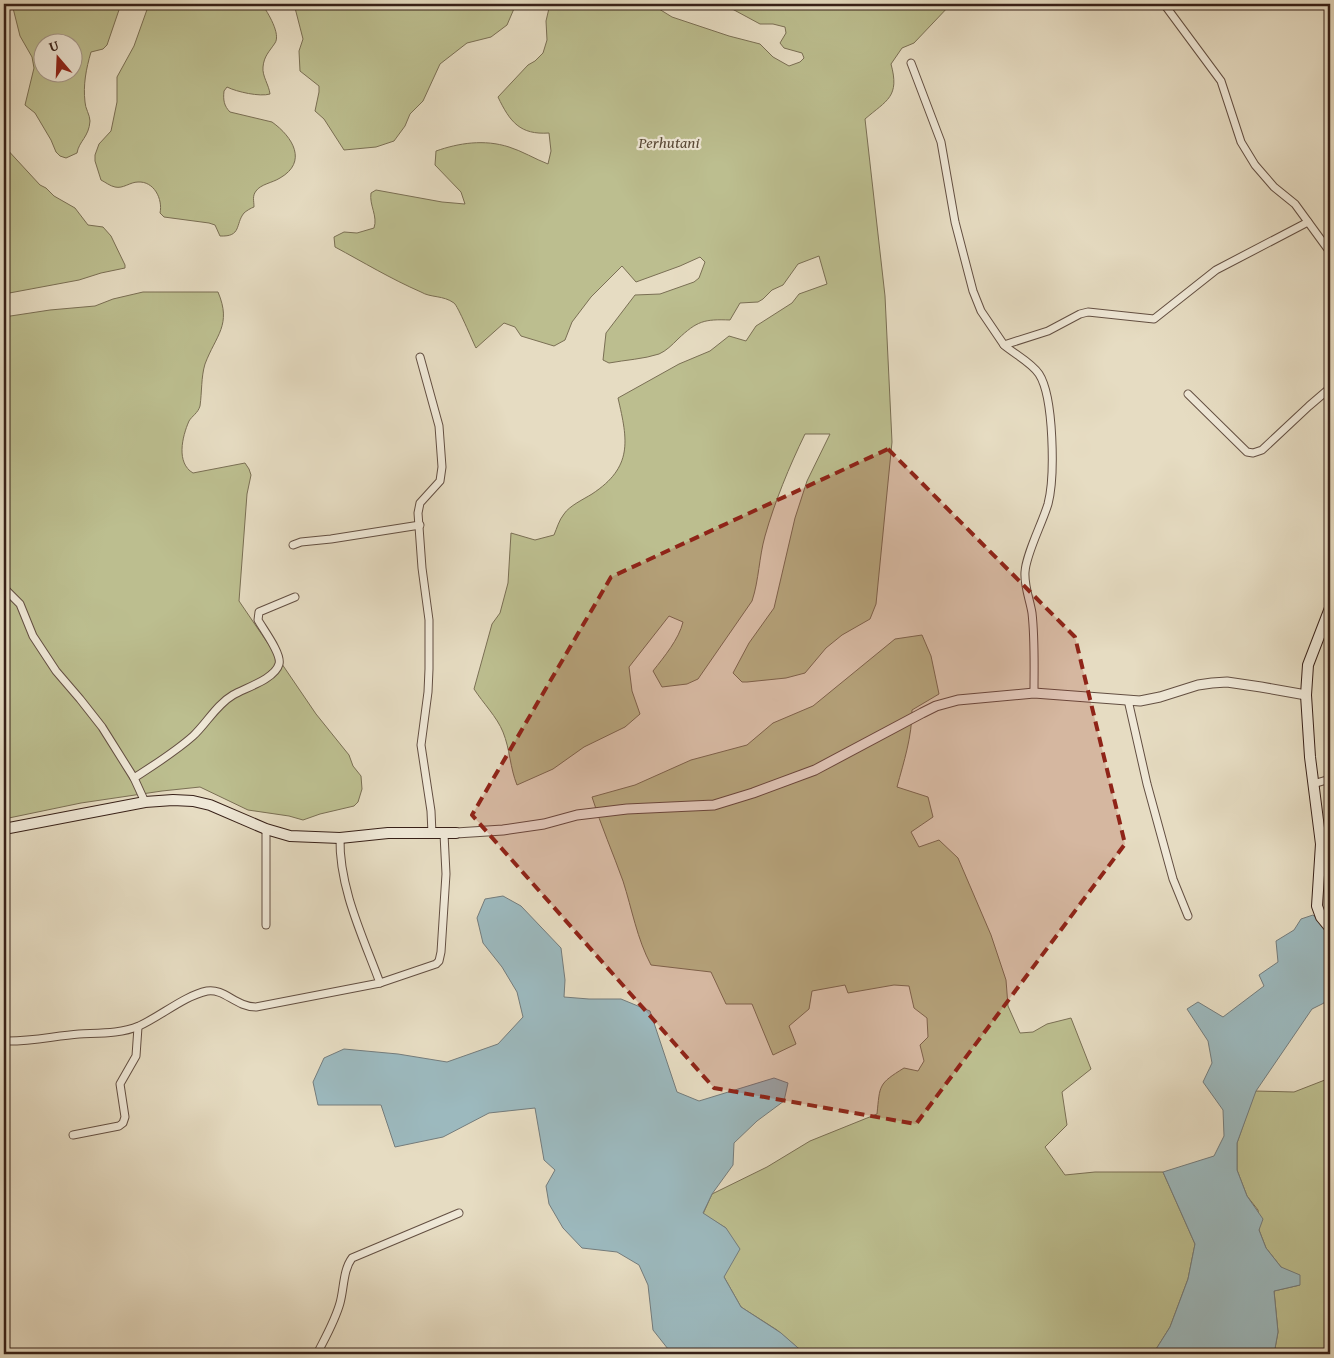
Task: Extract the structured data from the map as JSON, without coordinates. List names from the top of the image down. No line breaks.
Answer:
{"parks":["Perhutani"],"north":"top"}
